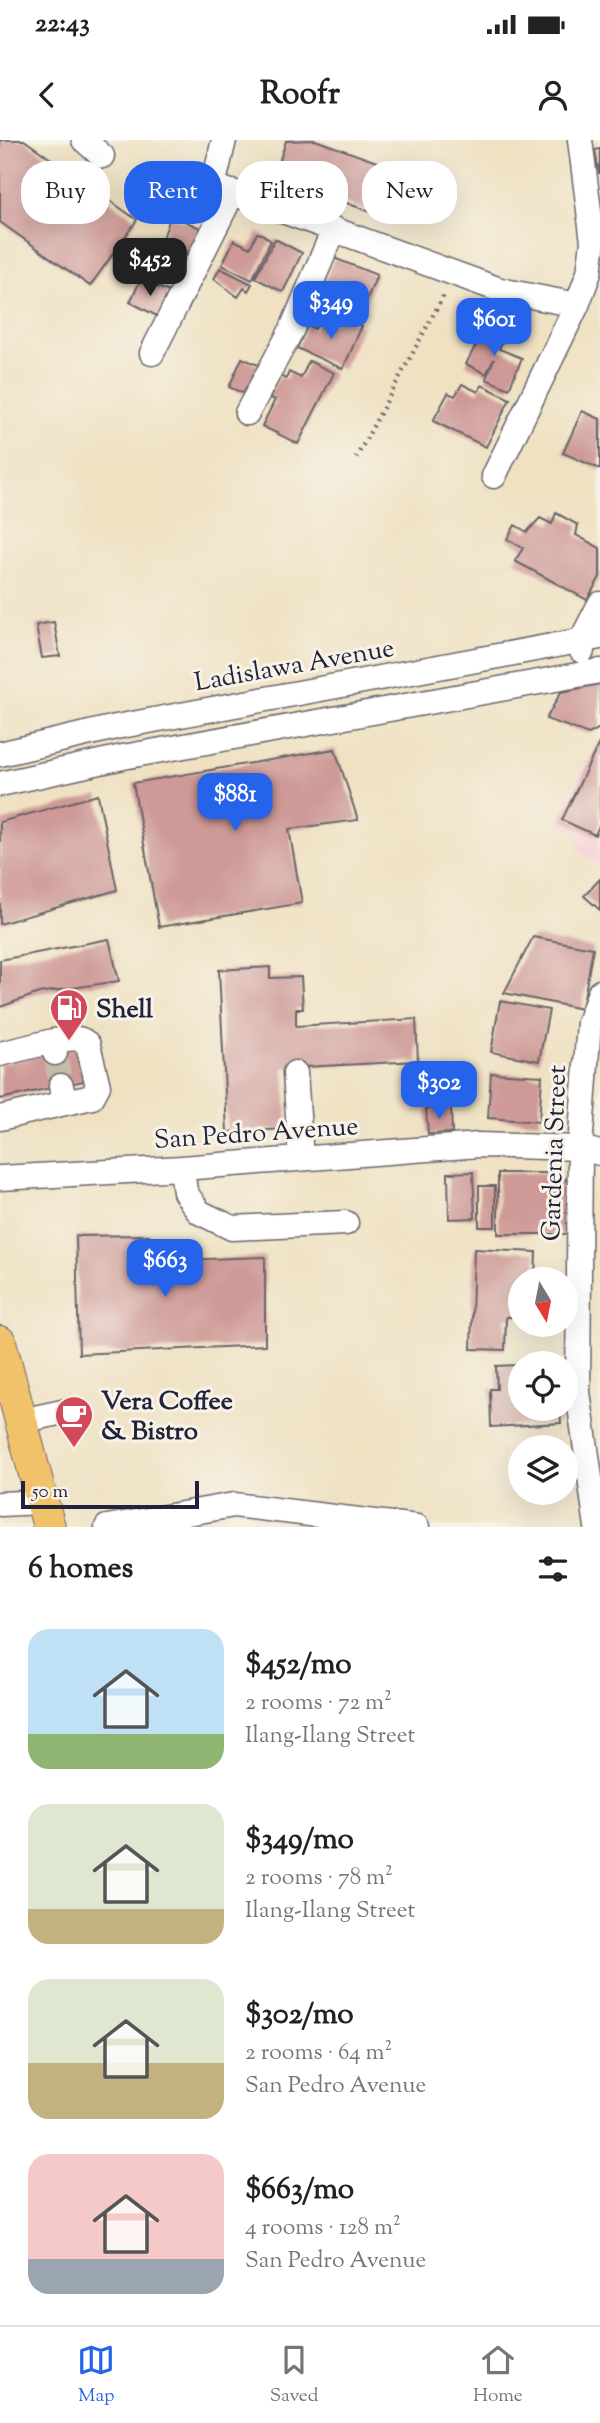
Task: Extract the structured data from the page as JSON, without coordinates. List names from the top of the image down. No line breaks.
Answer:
{"streets":{"street":["Ladislawa Avenue","San Pedro Avenue","Gardenia Street"]},"crossings":[["San Pedro Avenue","Gardenia Street"]],"places":{"fuel station":["Shell"],"cafe":["Vera Coffee & Bistro"]},"scale_bar":"50 m","north":"bottom","page":{"status":"22:43","header":"Roofr","chip":["Buy","Rent","Filters","New"],"price":["$452","$349","$601","$881","$302","$663"],"scale":"50 m","heading":"6 homes","list":[{"name":"$452/mo","note":"2 rooms · 72 m² · Ilang-Ilang Street"},{"name":"$349/mo","note":"2 rooms · 78 m² · Ilang-Ilang Street"},{"name":"$302/mo","note":"2 rooms · 64 m² · San Pedro Avenue"},{"name":"$663/mo","note":"4 rooms · 128 m² · San Pedro Avenue"}],"tabs":["Map","Saved","Home"]}}
